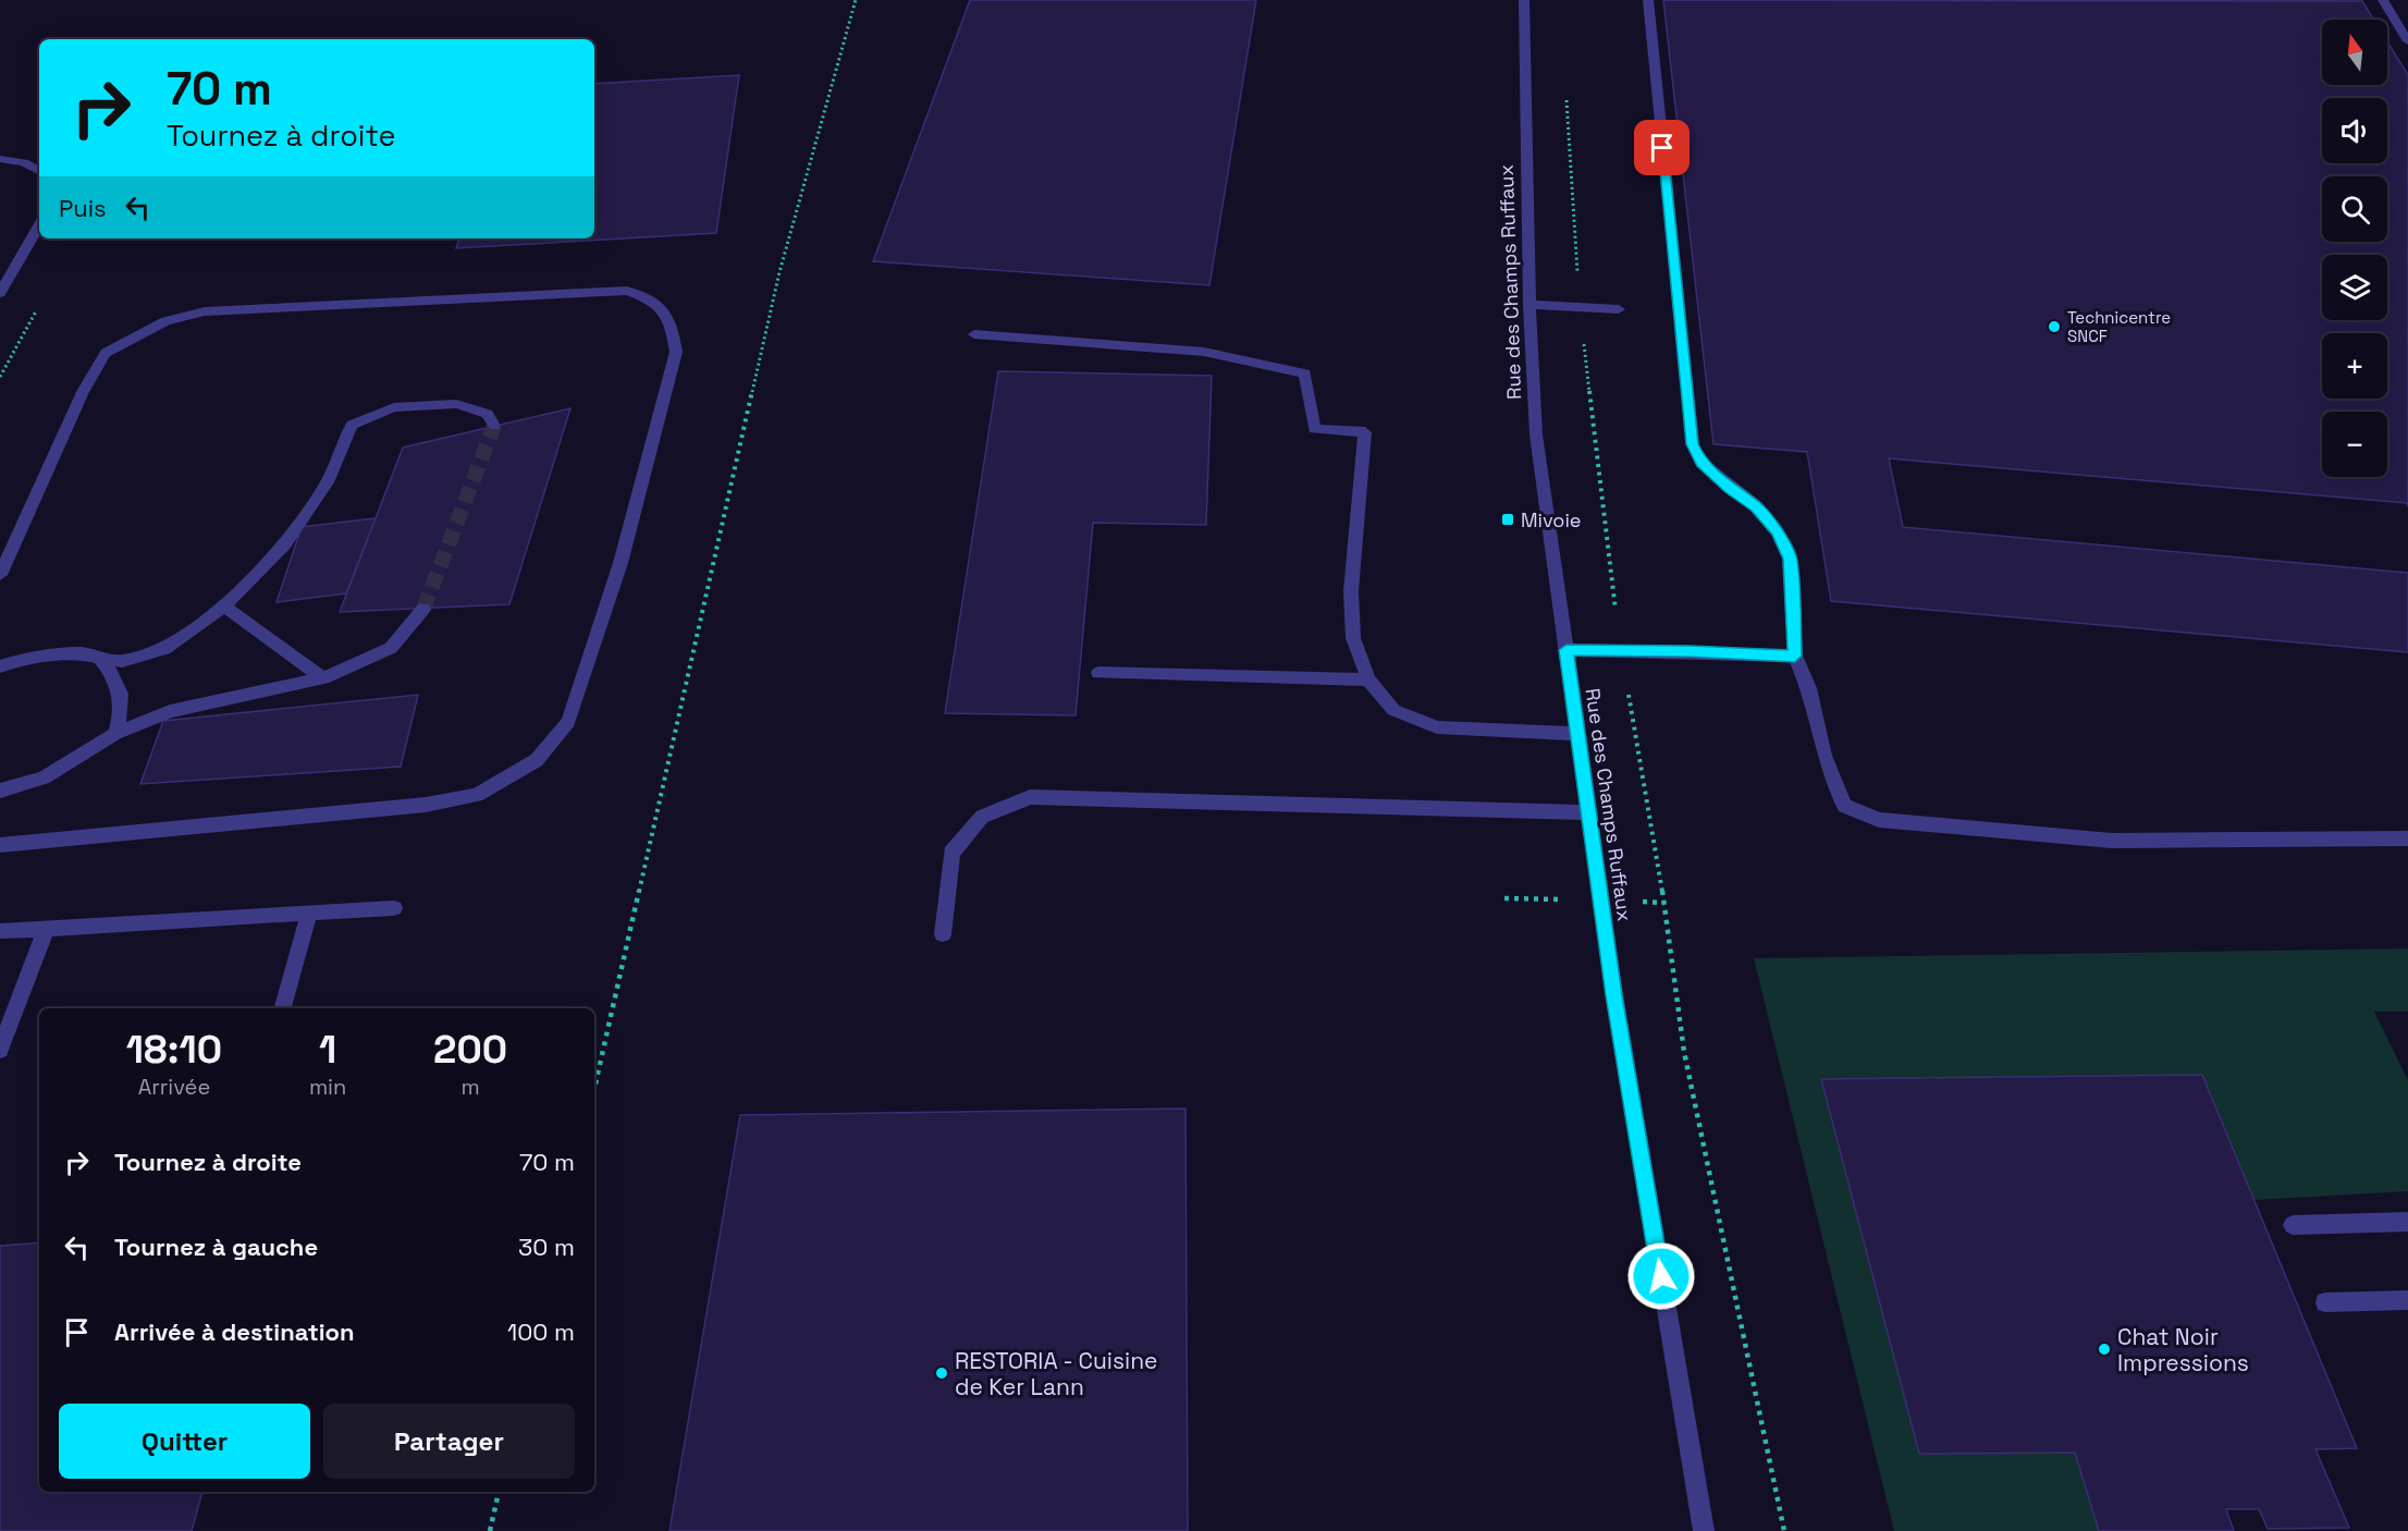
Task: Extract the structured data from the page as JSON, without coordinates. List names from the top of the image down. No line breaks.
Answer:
{"streets":{"street":["Rue des Champs Ruffaux"]},"places":{"other":["Technicentre SNCF","Chat Noir Impressions","RESTORIA - Cuisine de Ker Lann"],"transit":["Mivoie"]},"north":"top","page":{"map_buttons":["+","−"],"turn":["70 m","Tournez à droite"],"then":"Puis","eta":["18:10","Arrivée","1","min","200","m"],"list":[{"name":"Tournez à droite","value":"70 m"},{"name":"Tournez à gauche","value":"30 m"},{"name":"Arrivée à destination","value":"100 m"}],"buttons":["Quitter","Partager"]}}
